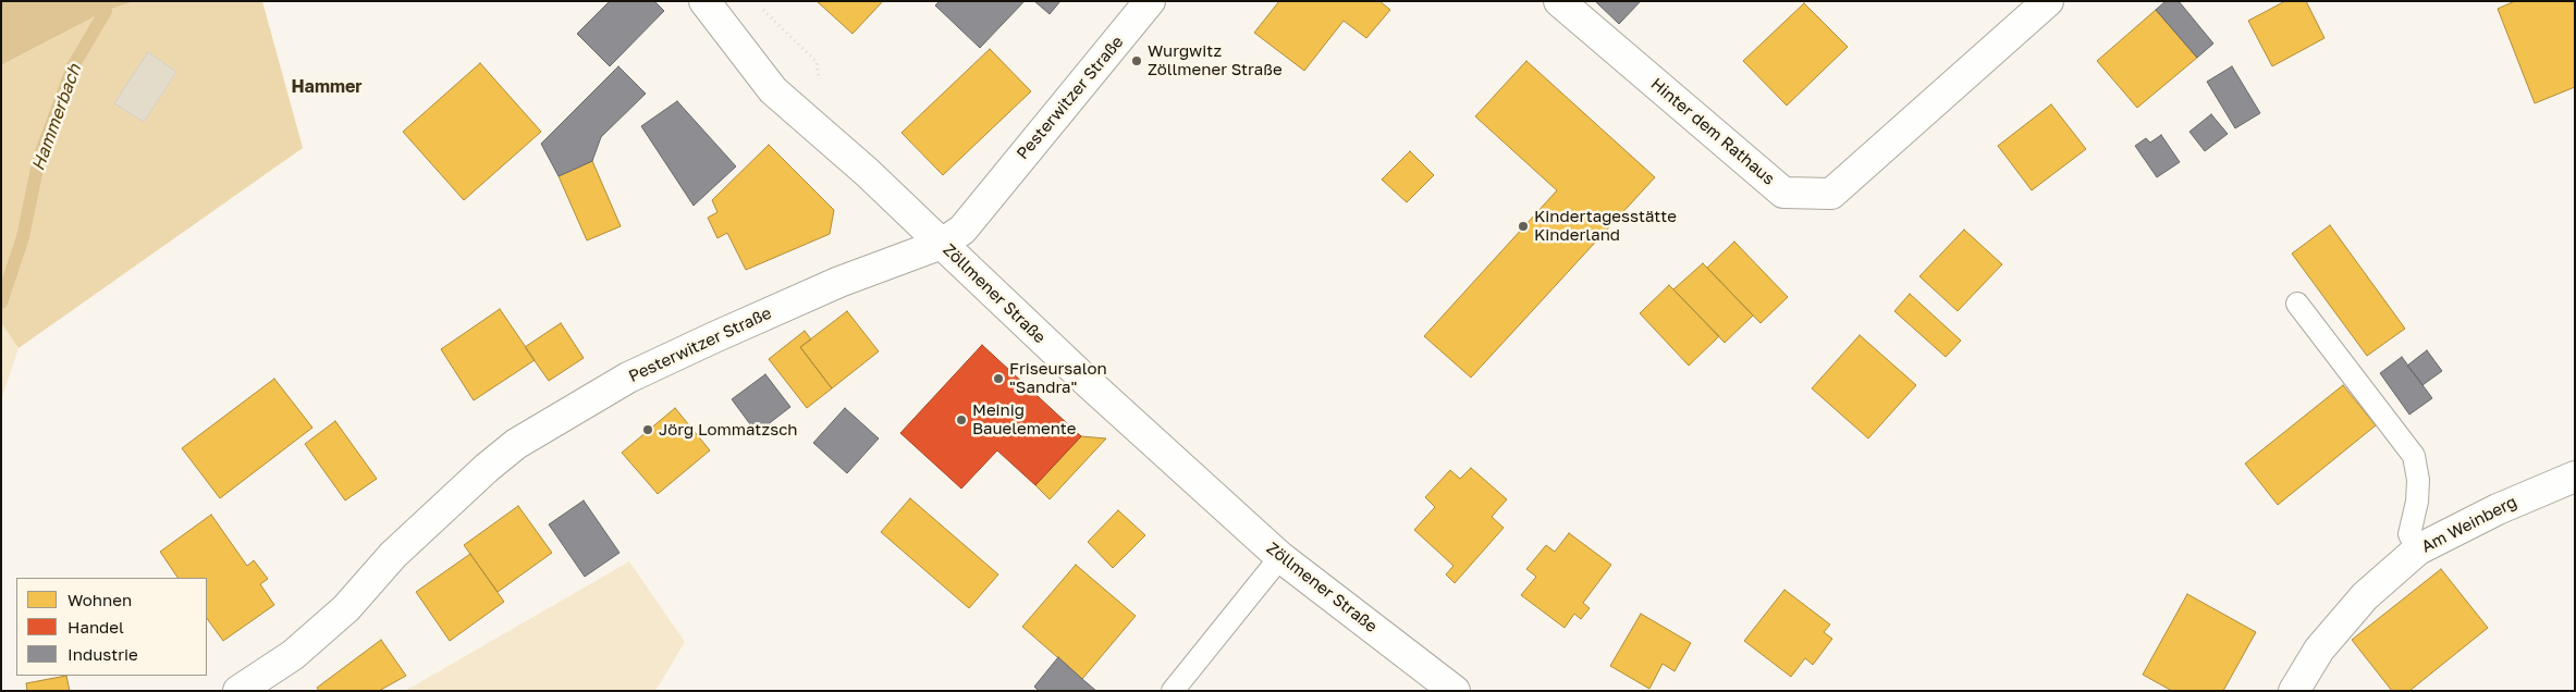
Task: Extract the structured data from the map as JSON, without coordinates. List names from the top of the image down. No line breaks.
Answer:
{"streets":{"street":["Pesterwitzer Straße","Hinter dem Rathaus","Zöllmener Straße","Am Weinberg"]},"crossings":[["Pesterwitzer Straße","Zöllmener Straße"]],"districts":["Hammer"],"water":["Hammerbach"],"places":["Wurgwitz Zöllmener Straße","Kindertagesstätte Kinderland","Friseursalon \"Sandra\"","Meinig Bauelemente","Jörg Lommatzsch"],"legend":["Wohnen","Handel","Industrie"]}
